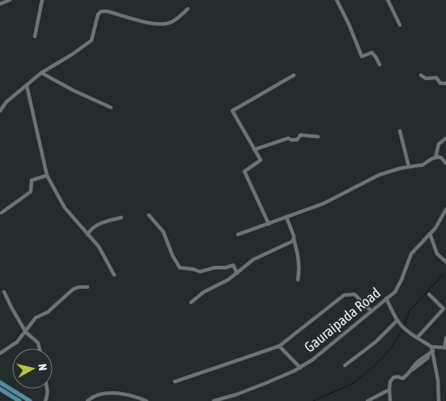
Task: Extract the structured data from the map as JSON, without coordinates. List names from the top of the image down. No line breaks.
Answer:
{"streets":{"street":["Gauraipada Road"]},"north":"right"}
